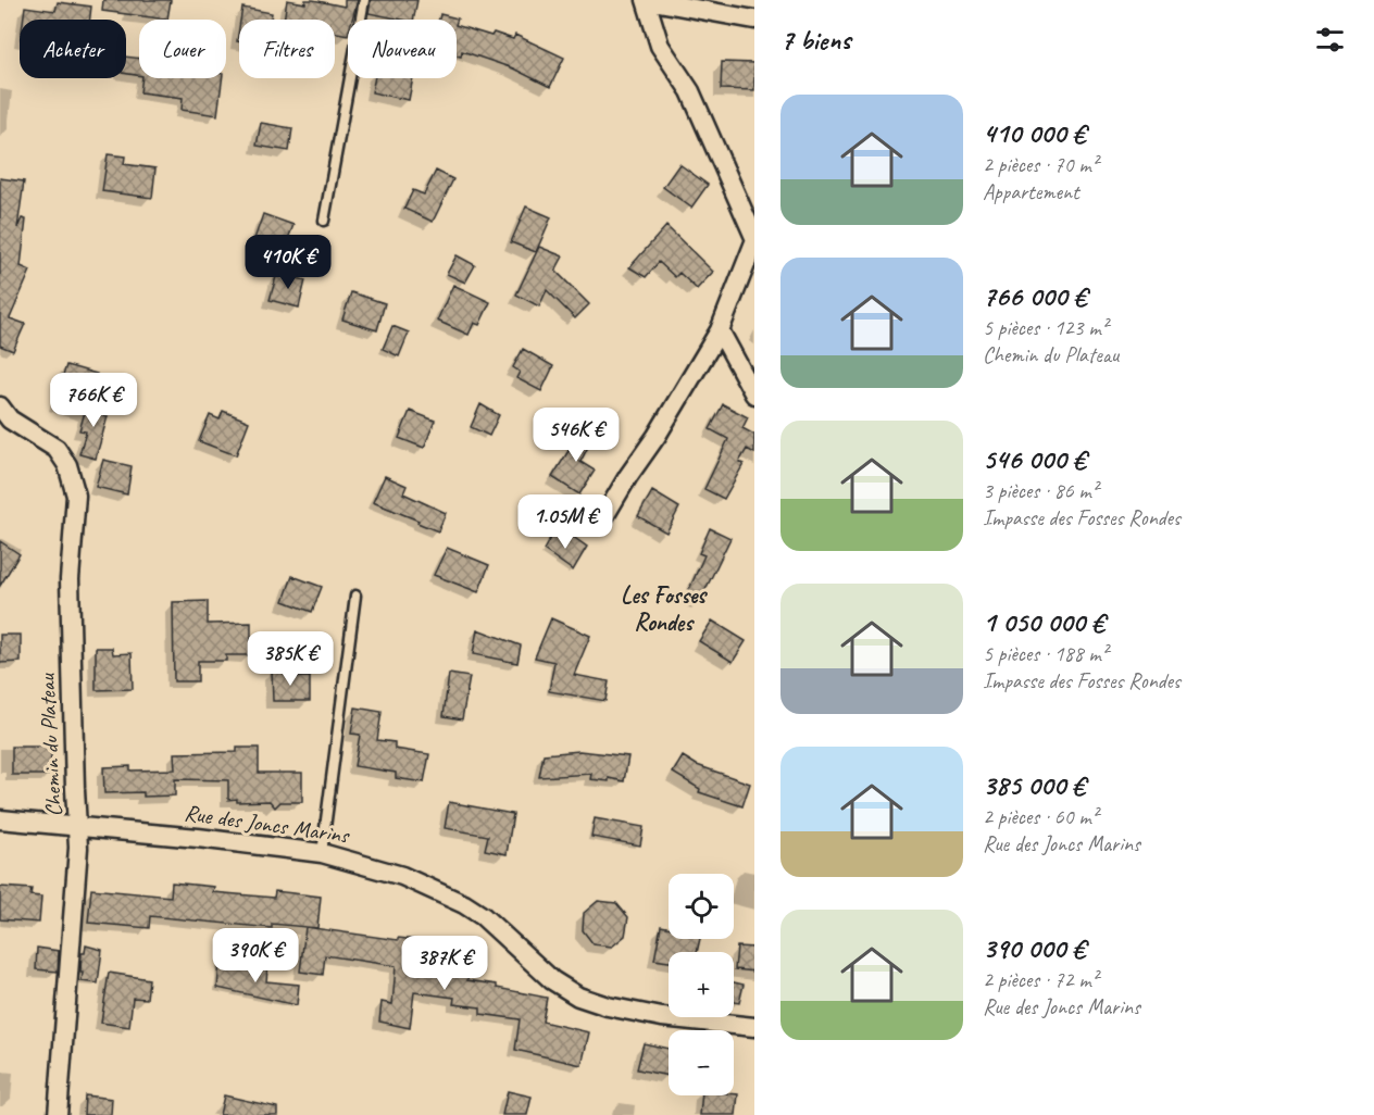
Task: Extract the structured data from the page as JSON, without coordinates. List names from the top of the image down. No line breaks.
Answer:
{"streets":{"street":["Chemin du Plateau","Rue des Joncs Marins"]},"crossings":[["Chemin du Plateau","Rue des Joncs Marins"]],"districts":["Les Fosses Rondes"],"page":{"heading":"7 biens","chip":["Acheter","Louer","Filtres","Nouveau"],"list":[{"name":"410 000 €","note":"2 pièces · 70 m² · Appartement"},{"name":"766 000 €","note":"5 pièces · 123 m² · Chemin du Plateau"},{"name":"546 000 €","note":"3 pièces · 86 m² · Impasse des Fosses Rondes"},{"name":"1 050 000 €","note":"5 pièces · 188 m² · Impasse des Fosses Rondes"},{"name":"385 000 €","note":"2 pièces · 60 m² · Rue des Joncs Marins"},{"name":"390 000 €","note":"2 pièces · 72 m² · Rue des Joncs Marins"}],"price":["410K €","766K €","546K €","1.05M €","385K €","390K €","387K €"],"map_buttons":["+","−"]}}
